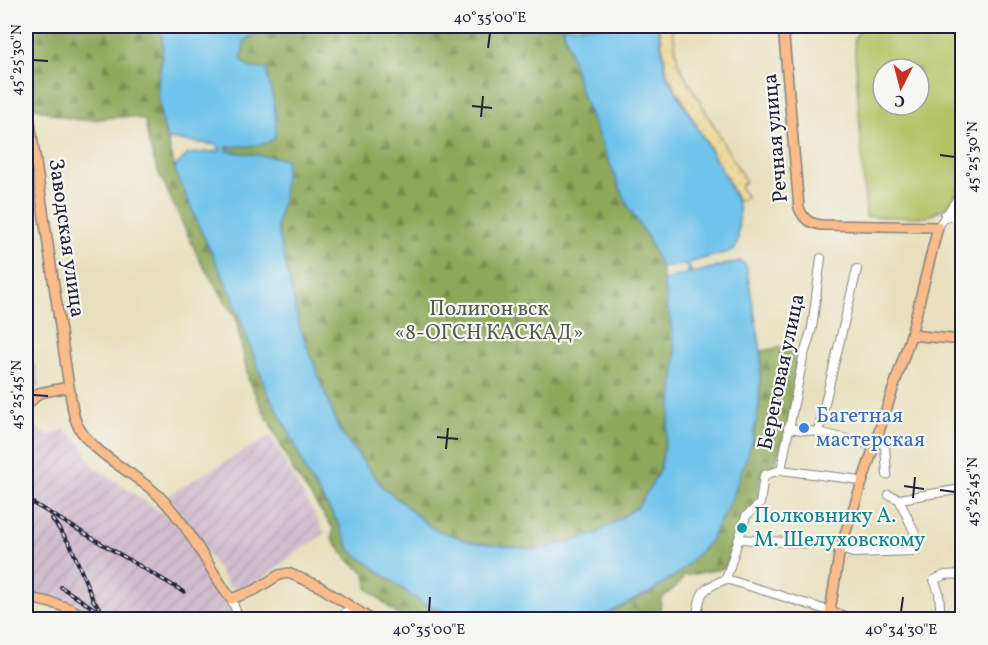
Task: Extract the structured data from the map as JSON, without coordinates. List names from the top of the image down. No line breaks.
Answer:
{"streets":{"main road":["Речная улица","Заводская улица"],"street":["Береговая улица"]},"parks":["Полигон вск «8-ОГСН КАСКАД»"],"places":["Багетная мастерская","Полковнику А. М. Шелуховскому"],"north":"bottom","coordinates":["40°35'00\"E","45°25'30\"N","45°25'45\"N","40°34'30\"E"]}
